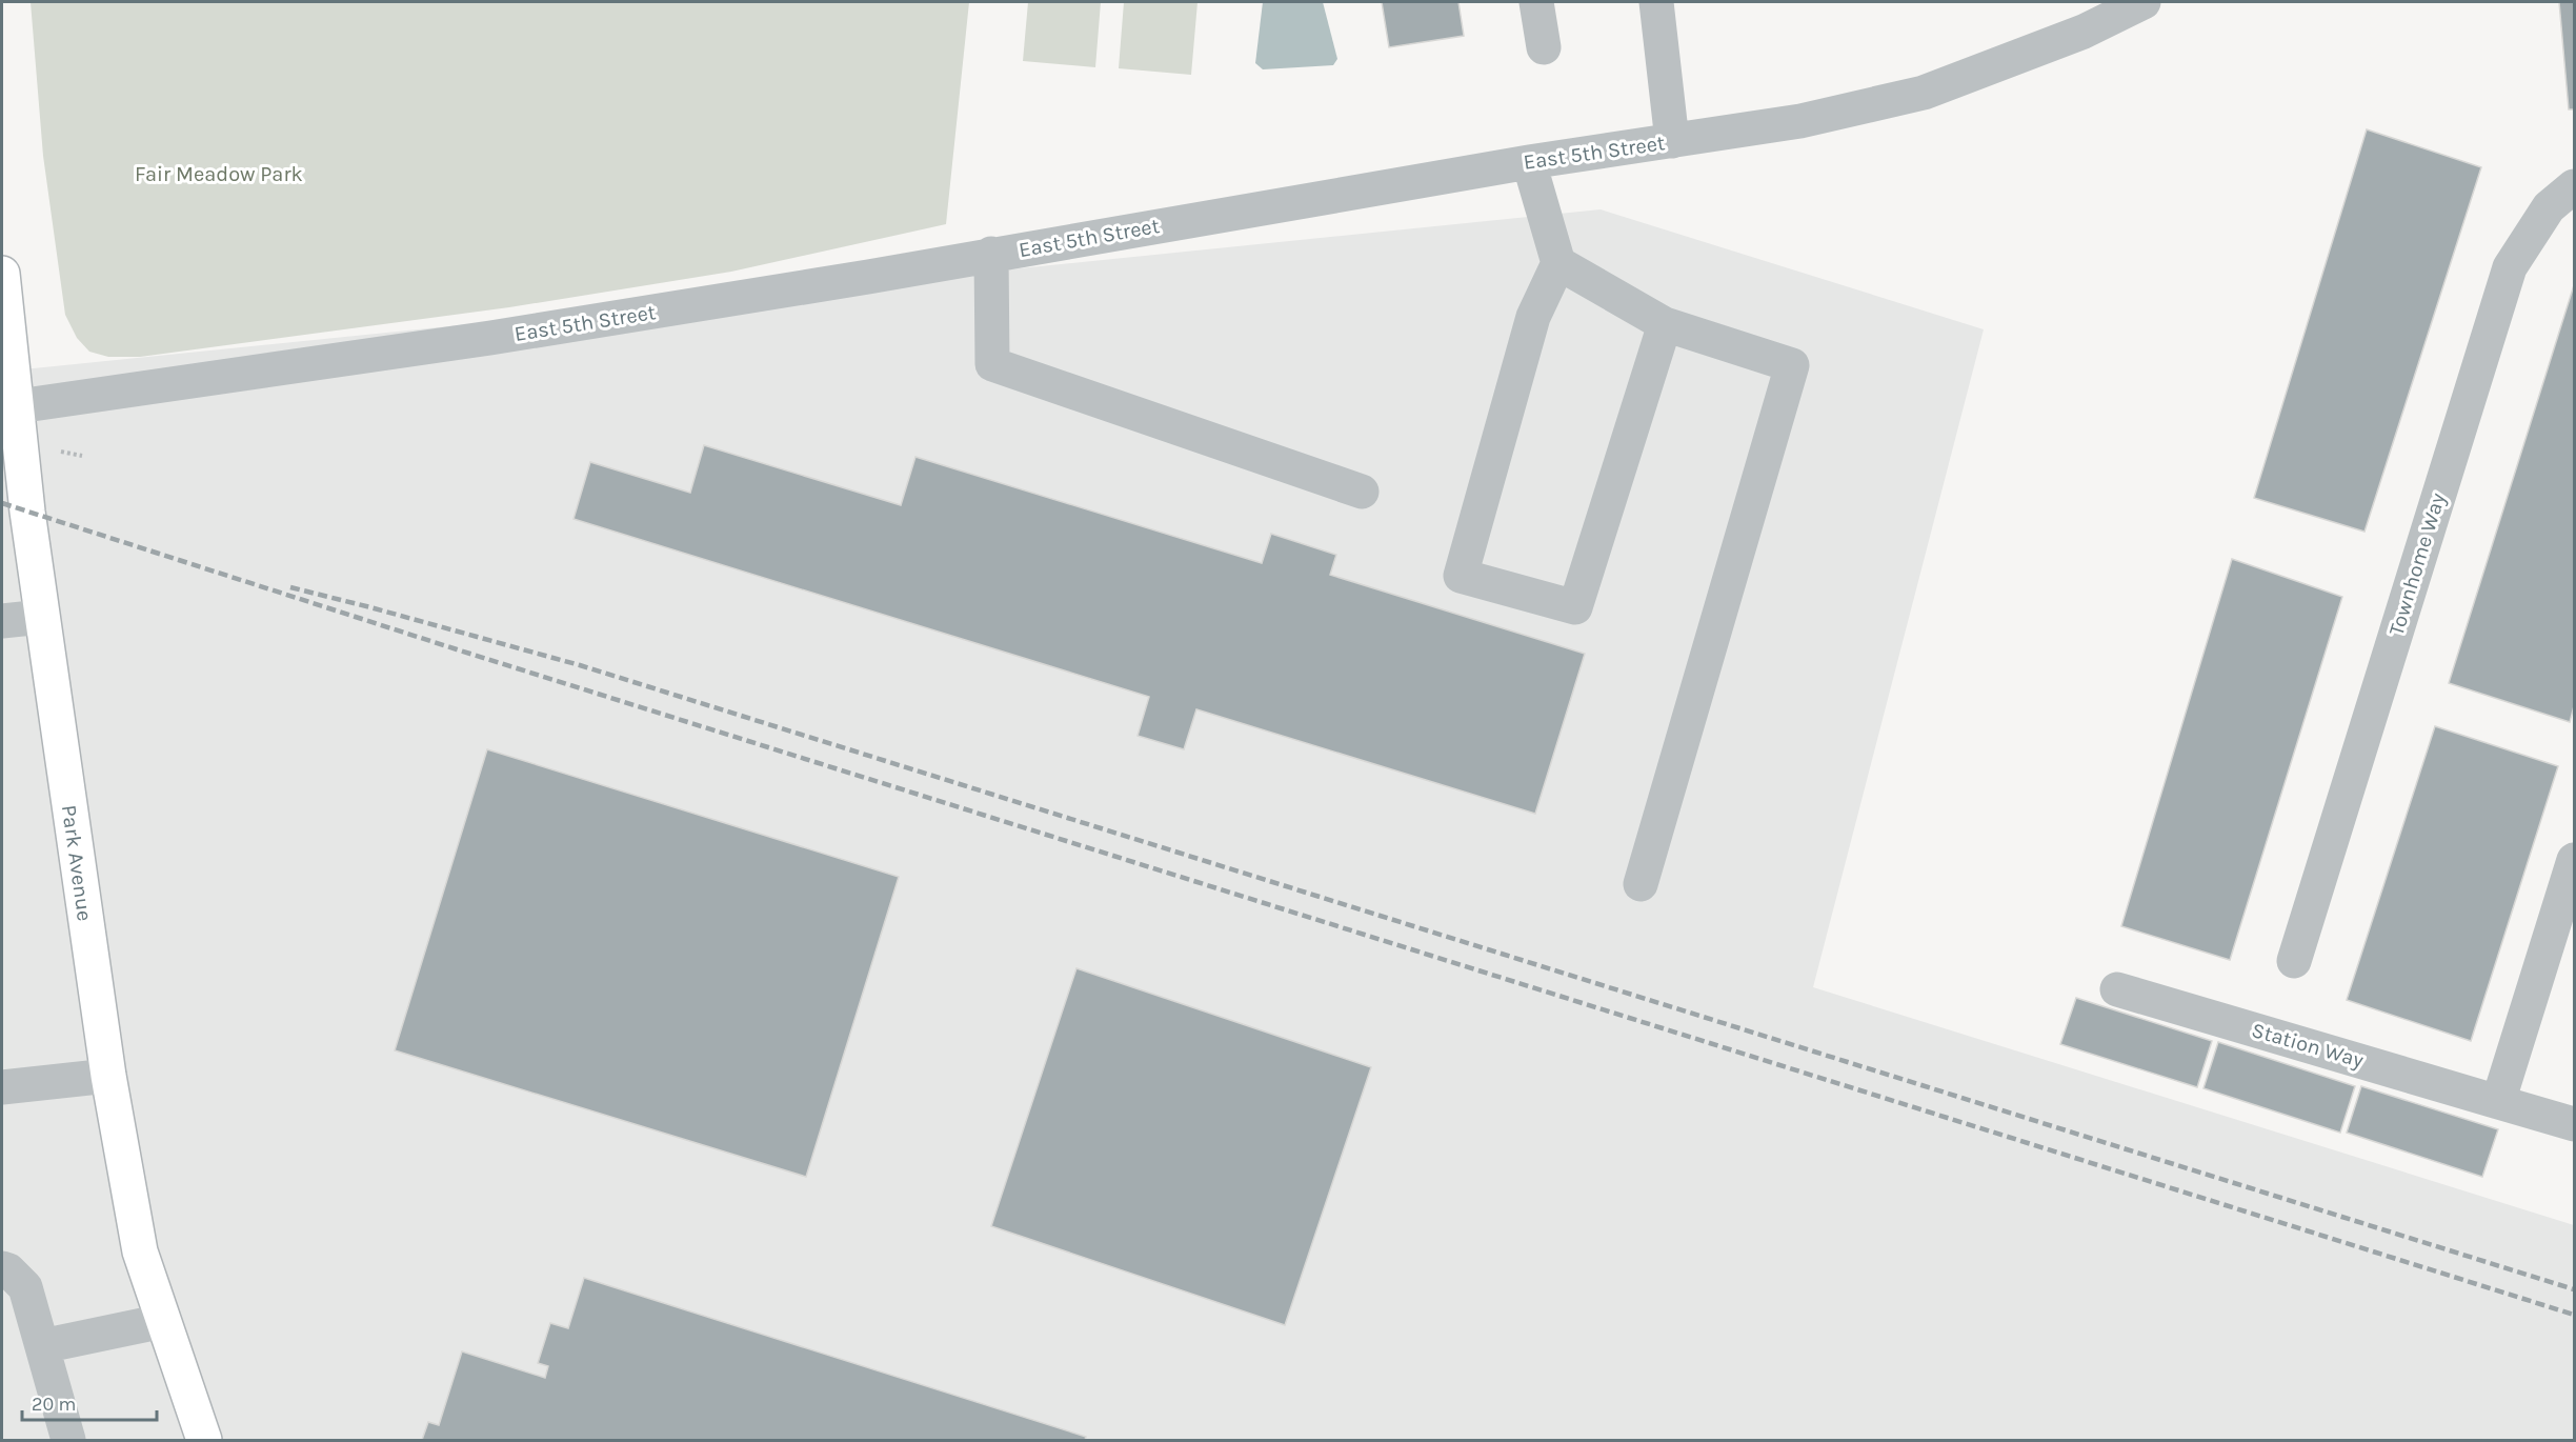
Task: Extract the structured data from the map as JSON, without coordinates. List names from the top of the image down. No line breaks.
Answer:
{"streets":{"main road":["Park Avenue"],"street":["East 5th Street","Townhome Way","Station Way"]},"crossings":[["East 5th Street","Park Avenue"]],"parks":["Fair Meadow Park"],"scale_bar":"20 m"}
